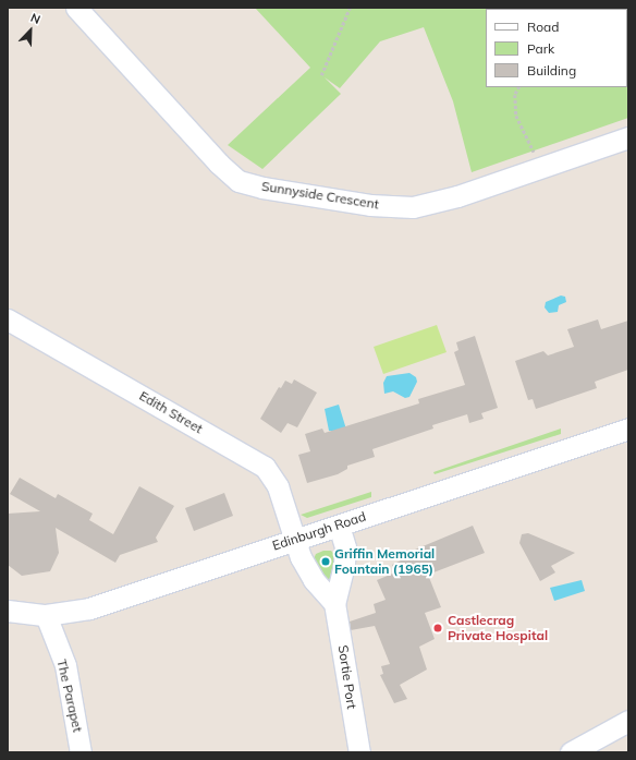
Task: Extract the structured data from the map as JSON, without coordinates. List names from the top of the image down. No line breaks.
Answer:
{"streets":{"street":["Sunnyside Crescent","Edith Street","Edinburgh Road","Sortie Port","The Parapet"]},"crossings":[["Edith Street","Edinburgh Road"],["Edinburgh Road","Sortie Port"],["Edinburgh Road","The Parapet"]],"places":["Griffin Memorial Fountain (1965)","Castlecrag Private Hospital"],"legend":["Road","Park","Building"],"north":"top right"}
